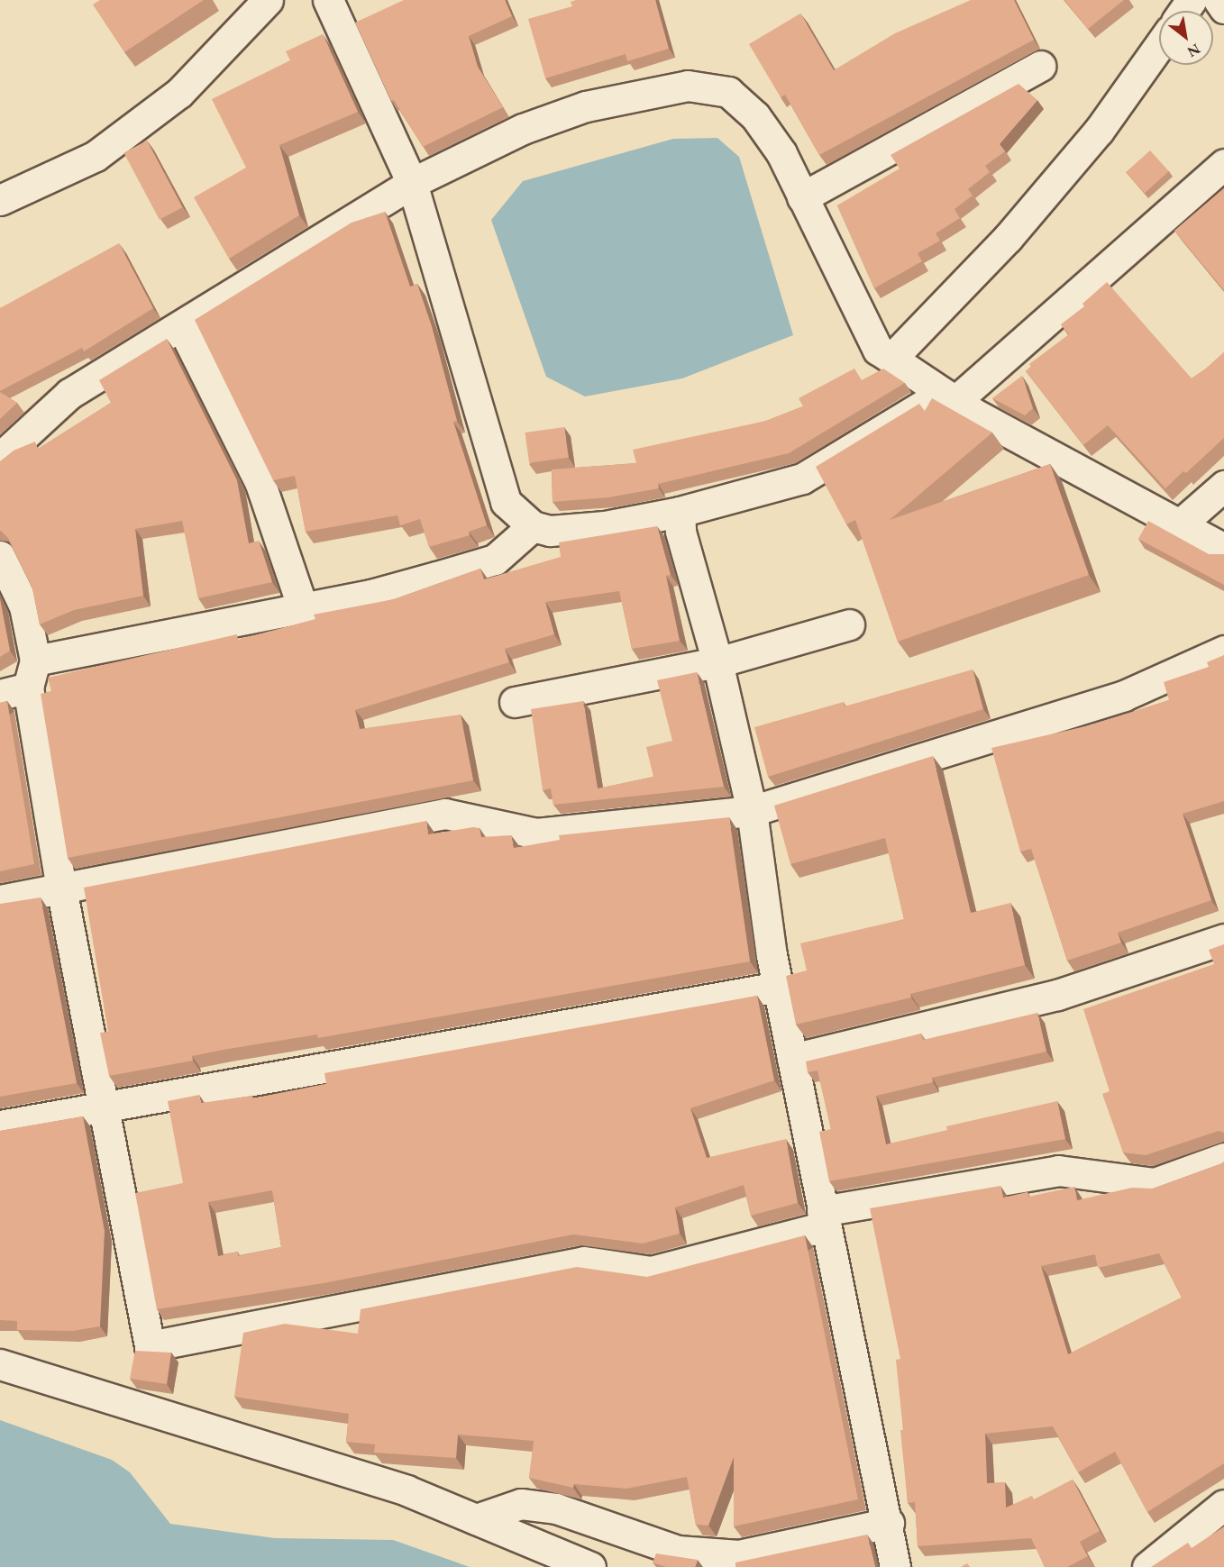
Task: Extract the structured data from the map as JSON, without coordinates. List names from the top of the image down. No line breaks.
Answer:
{"north":"bottom right"}
